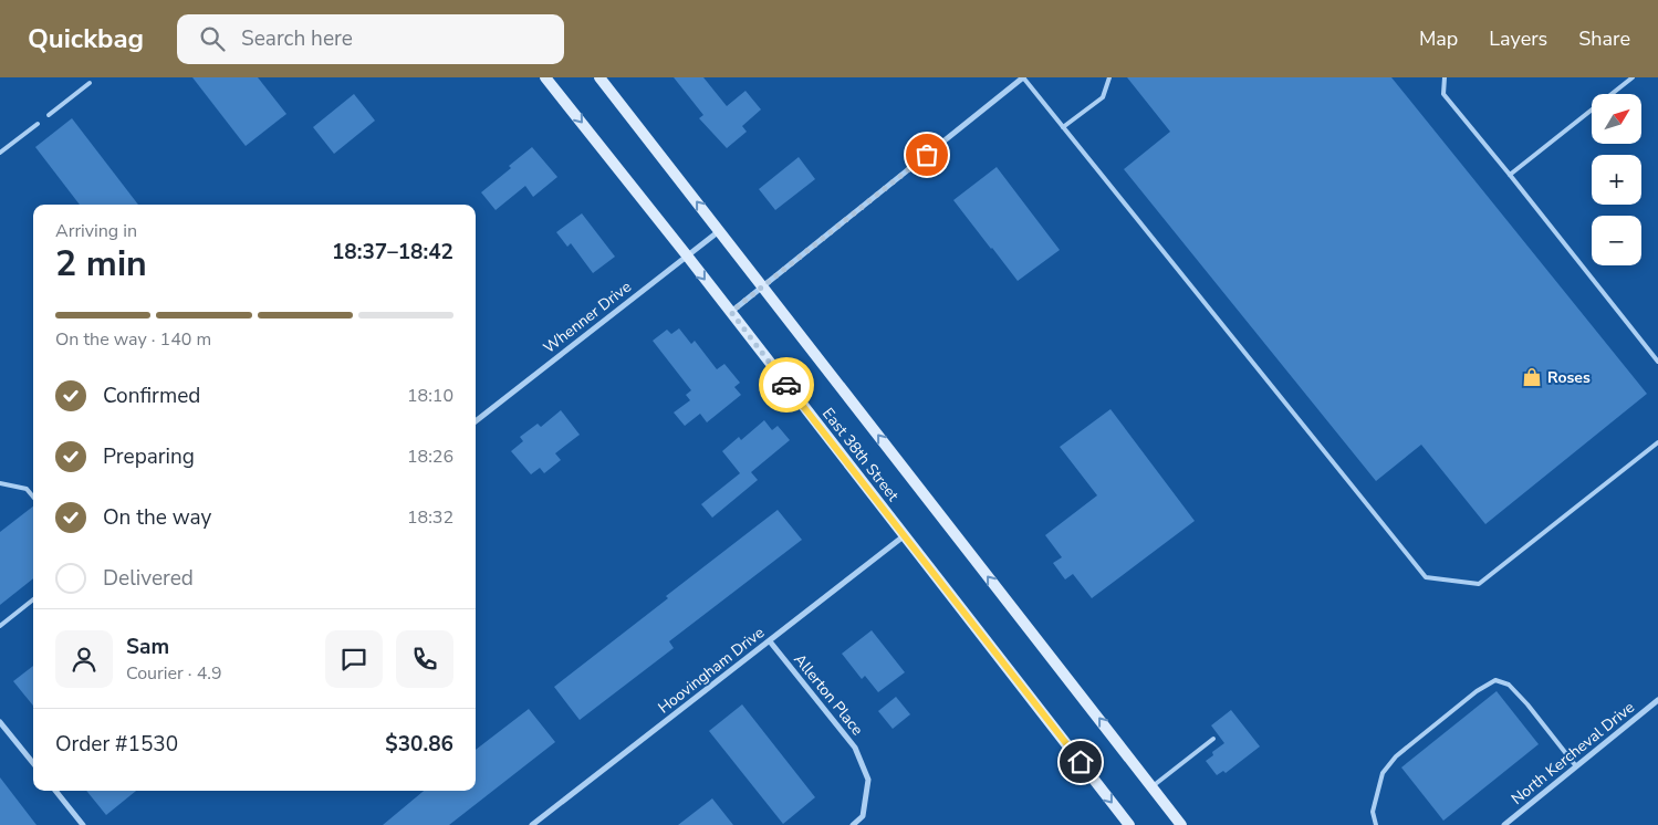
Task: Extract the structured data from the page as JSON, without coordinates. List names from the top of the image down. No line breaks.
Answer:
{"streets":{"main road":["East 38th Street"],"street":["Whenner Drive","Hoovingham Drive","Allerton Place","North Kercheval Drive"]},"crossings":[["Whenner Drive","East 38th Street"],["East 38th Street","Hoovingham Drive"],["Hoovingham Drive","Allerton Place"]],"places":{"shop":["Roses"]},"north":"top right","page":{"header":"Quickbag","search":"Search here","nav":["Map","Layers","Share"],"map_buttons":["+","−"],"heading":["2 min","Arriving in","18:37–18:42"],"panel":["Sam","Courier · 4.9","Order #1530","$30.86"],"bar":"On the way · 140 m","list":[["Confirmed","18:10"],["Preparing","18:26"],["On the way","18:32"],"Delivered"]}}
